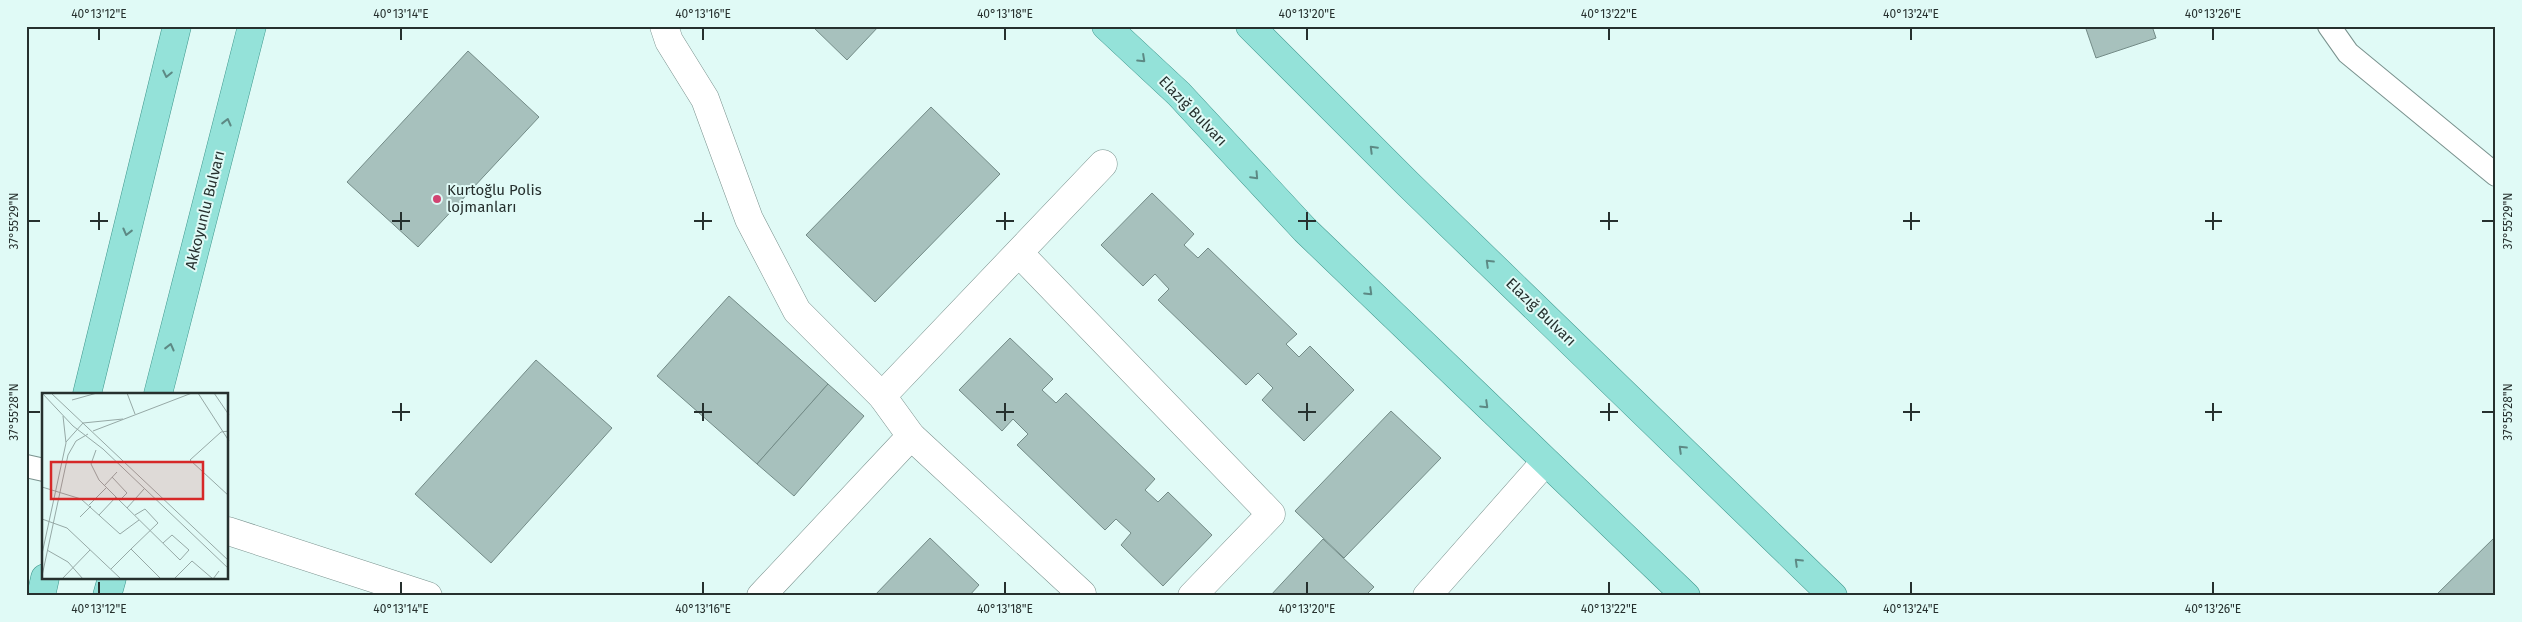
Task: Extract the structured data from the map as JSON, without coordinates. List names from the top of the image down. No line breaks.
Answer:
{"streets":{"main road":["Elazığ Bulvarı","Akkoyunlu Bulvarı"]},"places":["Kurtoğlu Polis lojmanları"],"coordinates":["40°13'12\"E","40°13'14\"E","40°13'16\"E","40°13'18\"E","40°13'20\"E","40°13'22\"E","40°13'24\"E","40°13'26\"E","37°55'29\"N","37°55'28\"N"]}
